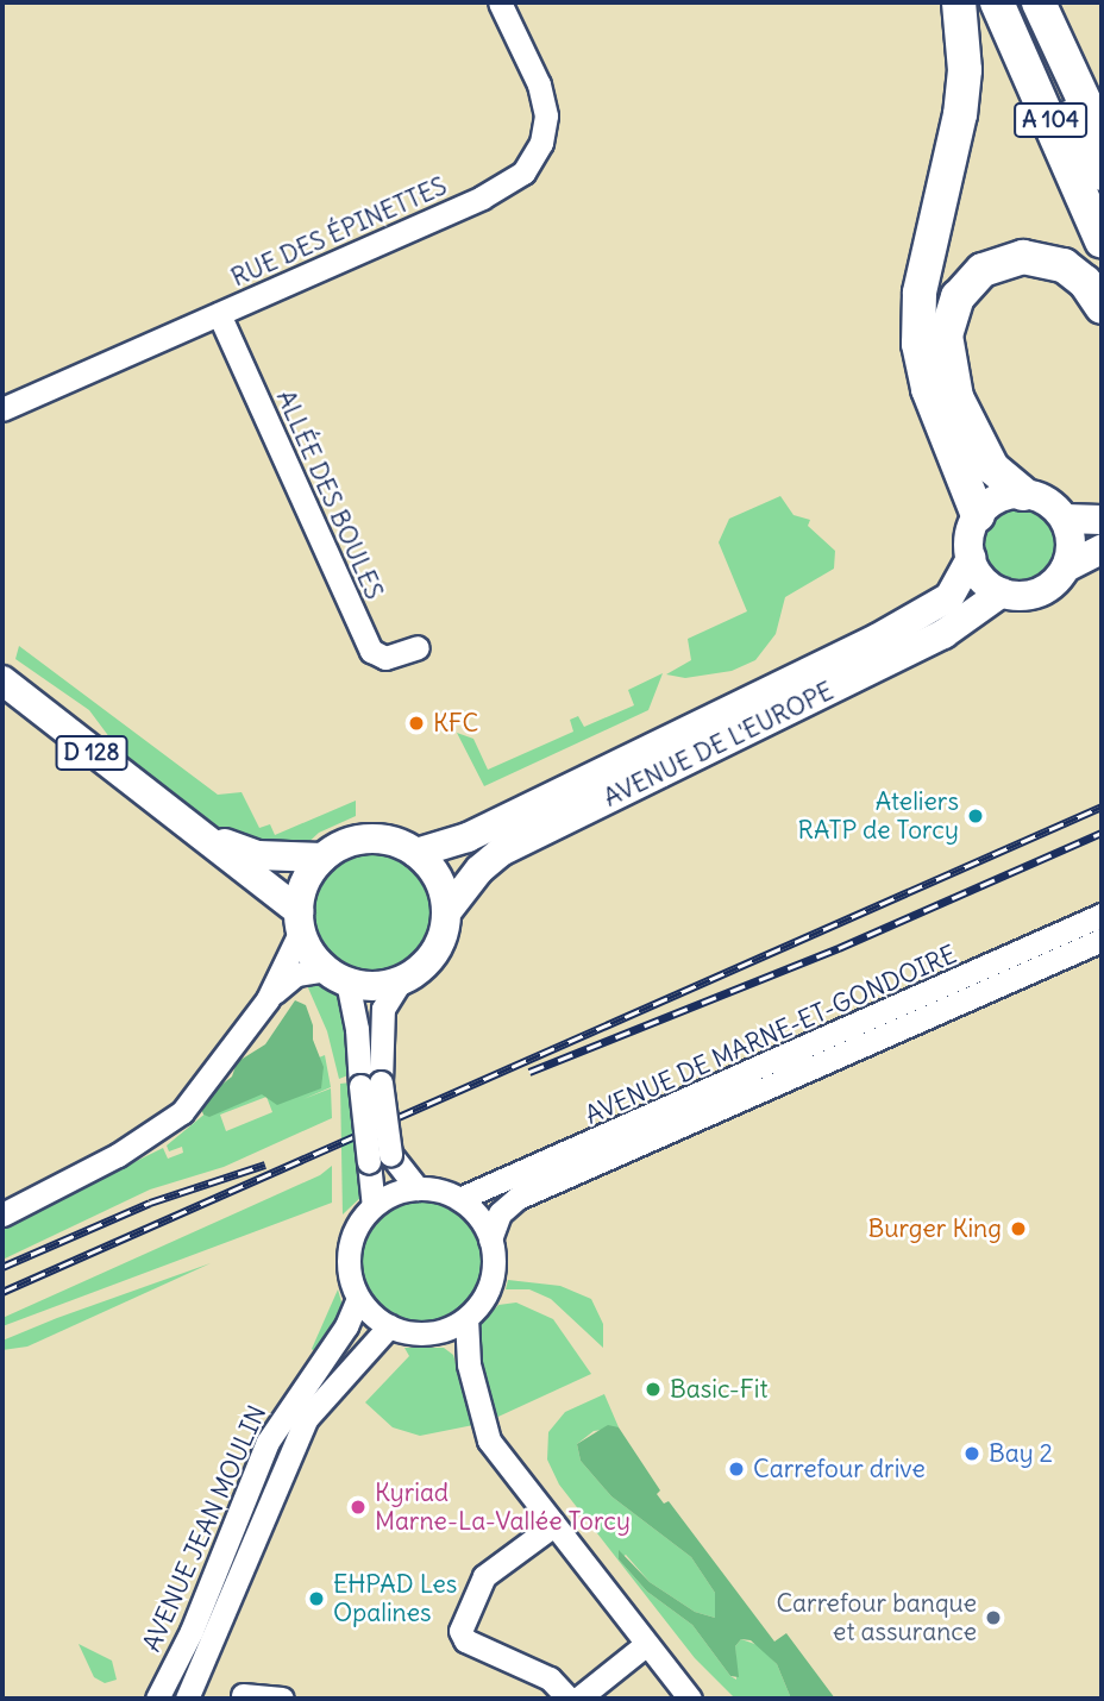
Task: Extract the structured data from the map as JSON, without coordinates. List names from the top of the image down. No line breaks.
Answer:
{"streets":{"highway":["A 104"],"main road":["AVENUE DE L'EUROPE","D 128"],"street":["RUE DES ÉPINETTES","ALLÉE DES BOULES","AVENUE DE MARNE-ET-GONDOIRE","AVENUE JEAN MOULIN"]},"crossings":[["RUE DES ÉPINETTES","ALLÉE DES BOULES"],["AVENUE DE L'EUROPE","D 128"],["AVENUE DE MARNE-ET-GONDOIRE","AVENUE JEAN MOULIN"]],"places":["KFC","Ateliers RATP de Torcy","Burger King","Basic-Fit","Bay 2","Carrefour drive","Kyriad Marne-La-Vallée Torcy","EHPAD Les Opalines","Carrefour banque et assurance"]}
